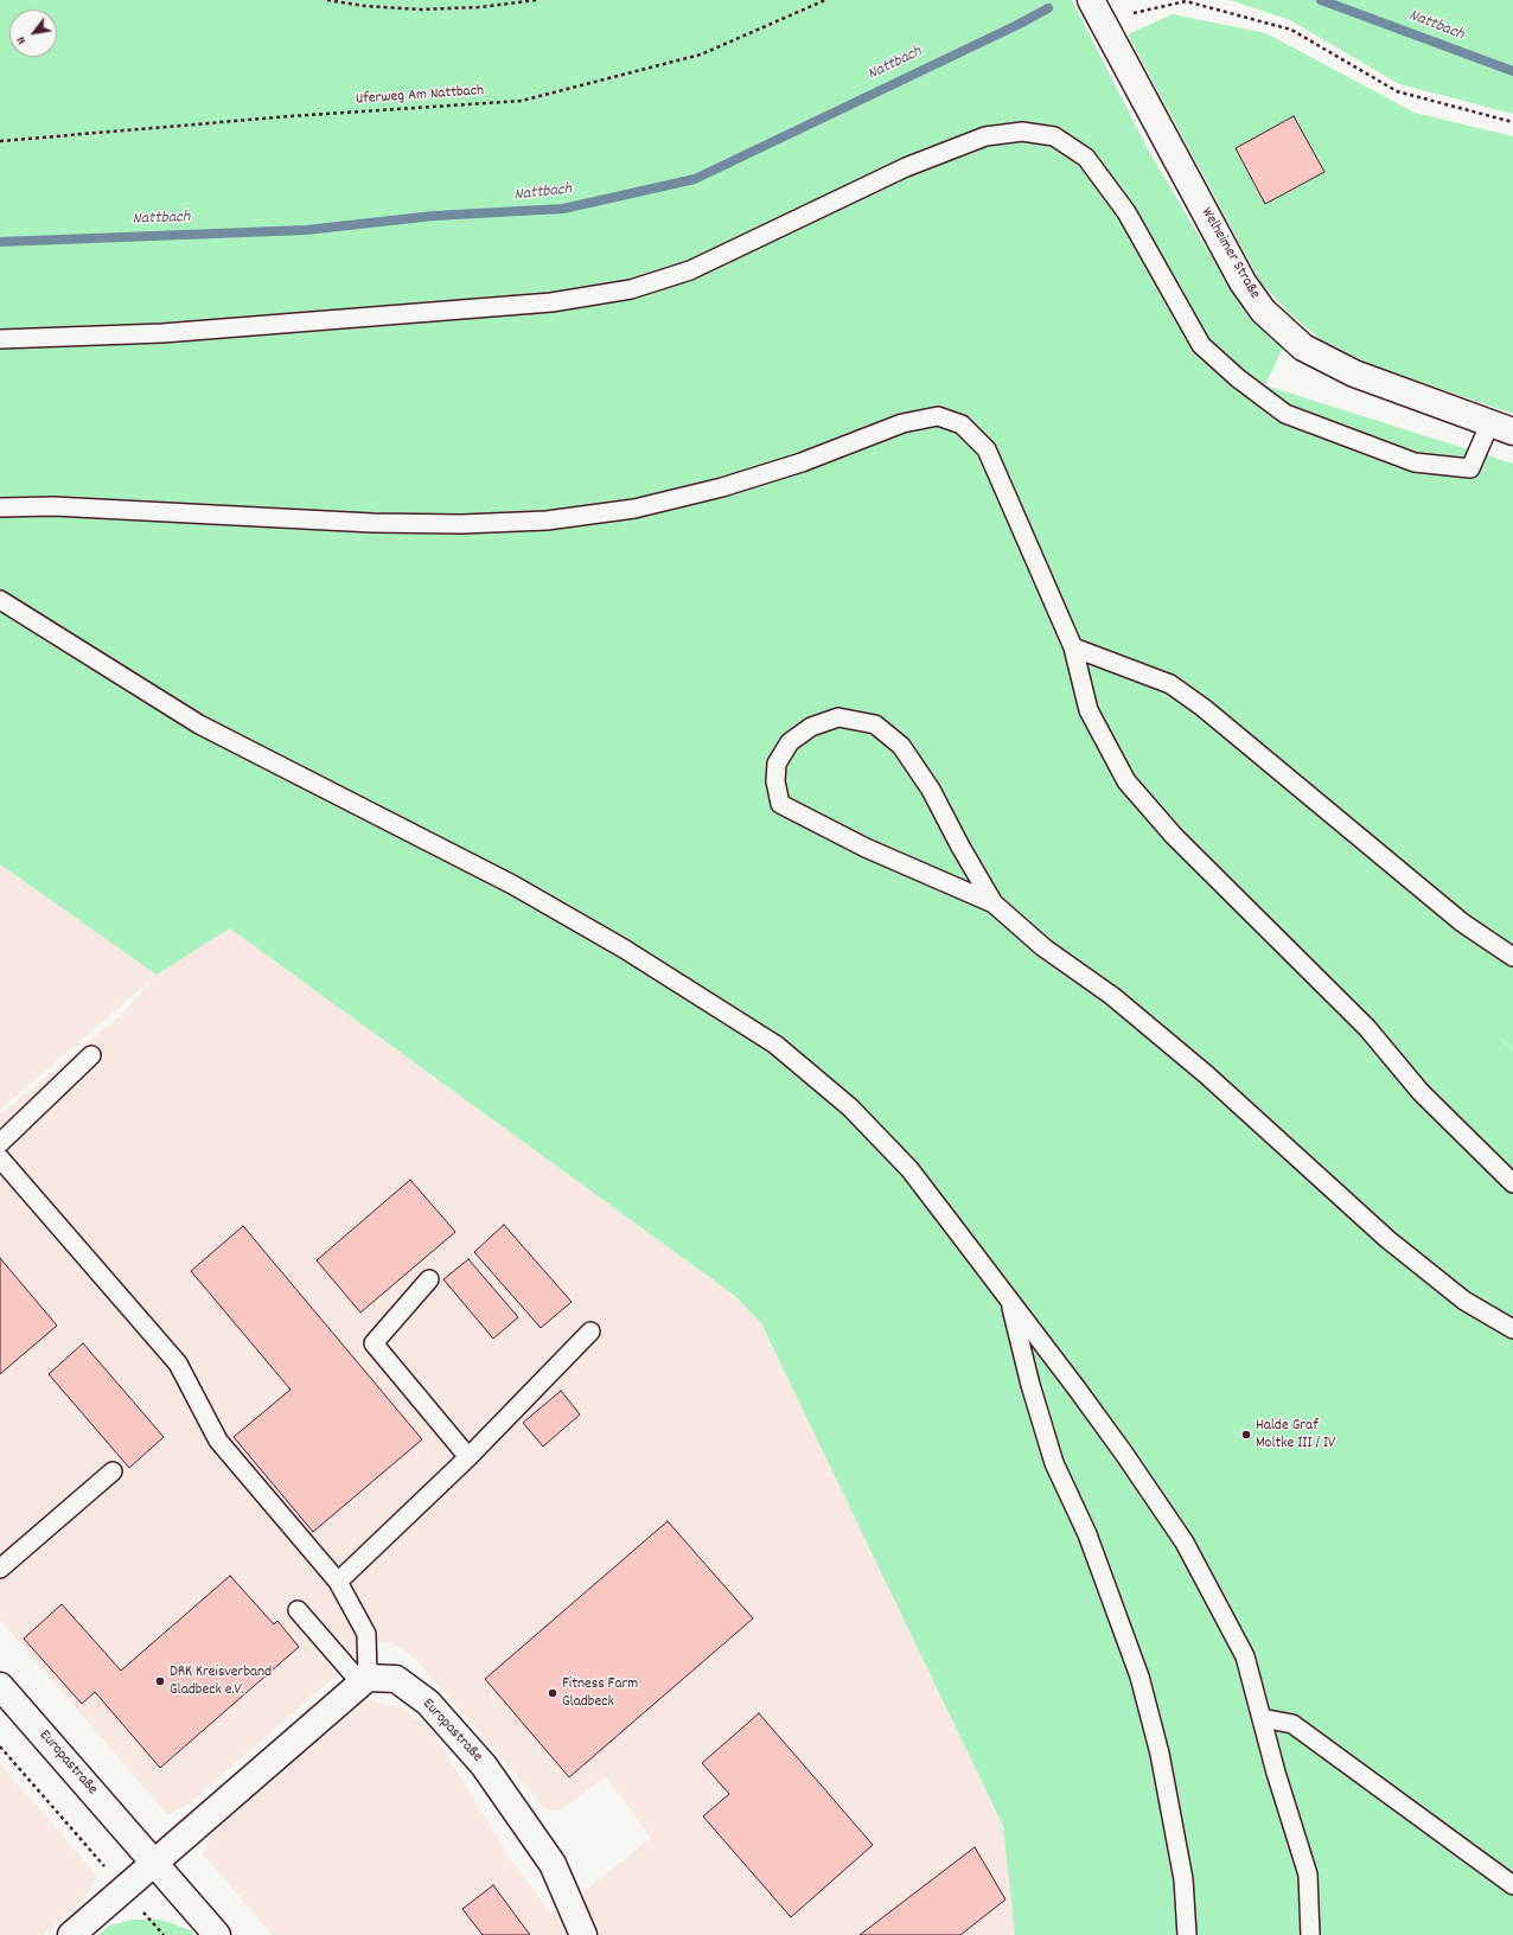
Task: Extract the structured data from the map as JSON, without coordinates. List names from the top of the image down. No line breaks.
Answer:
{"streets":{"street":["Welheimer Straße","Europastraße"],"path":["Uferweg Am Nattbach"]},"water":["Nattbach"],"places":["Halde Graf Moltke III / IV","DRK Kreisverband Gladbeck e.V.","Fitness Farm Gladbeck"],"north":"bottom left"}
